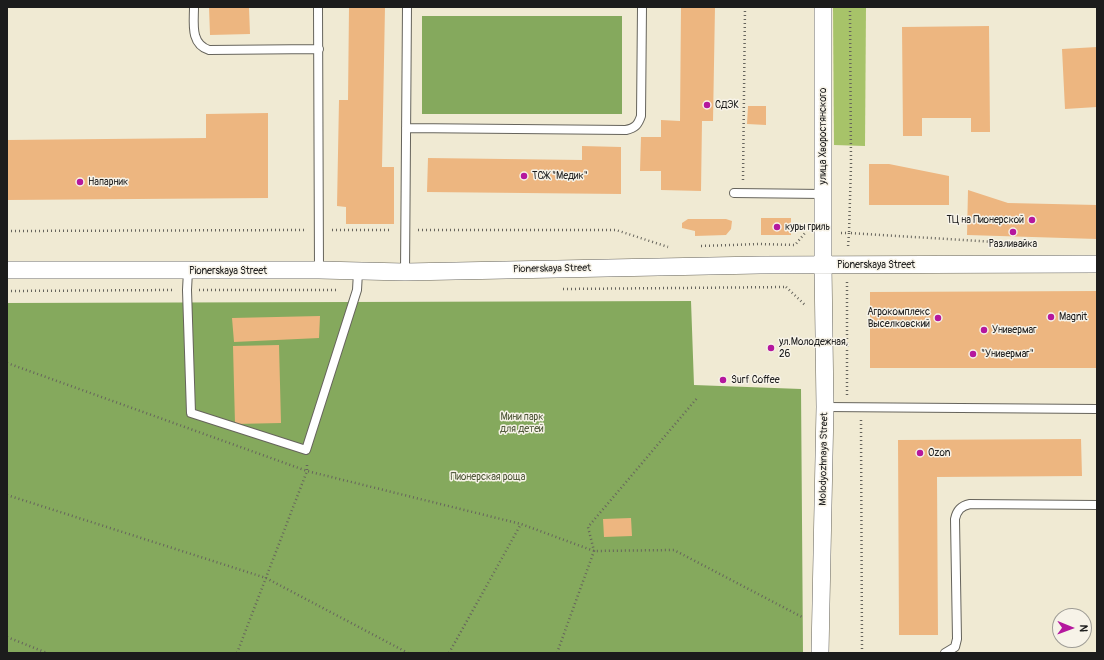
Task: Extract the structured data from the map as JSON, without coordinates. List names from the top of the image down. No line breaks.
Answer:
{"streets":{"street":["улица Хворостянского","Pionerskaya Street","Molodyozhnaya Street"]},"crossings":[["улица Хворостянского","Pionerskaya Street"],["улица Хворостянского","Molodyozhnaya Street"],["Pionerskaya Street","Molodyozhnaya Street"]],"parks":["Мини парк для детей","Пионерская роща"],"places":["СДЭК","ТСЖ \"Медик\"","Напарник","ТЦ на Пионерской","куры гриль","Разливайка","Magnit","Агрокомплекс Выселковский","Универмаг","ул.Молодежная, 26","\"Универмаг\"","Surf Coffee","Ozon"],"north":"right"}
